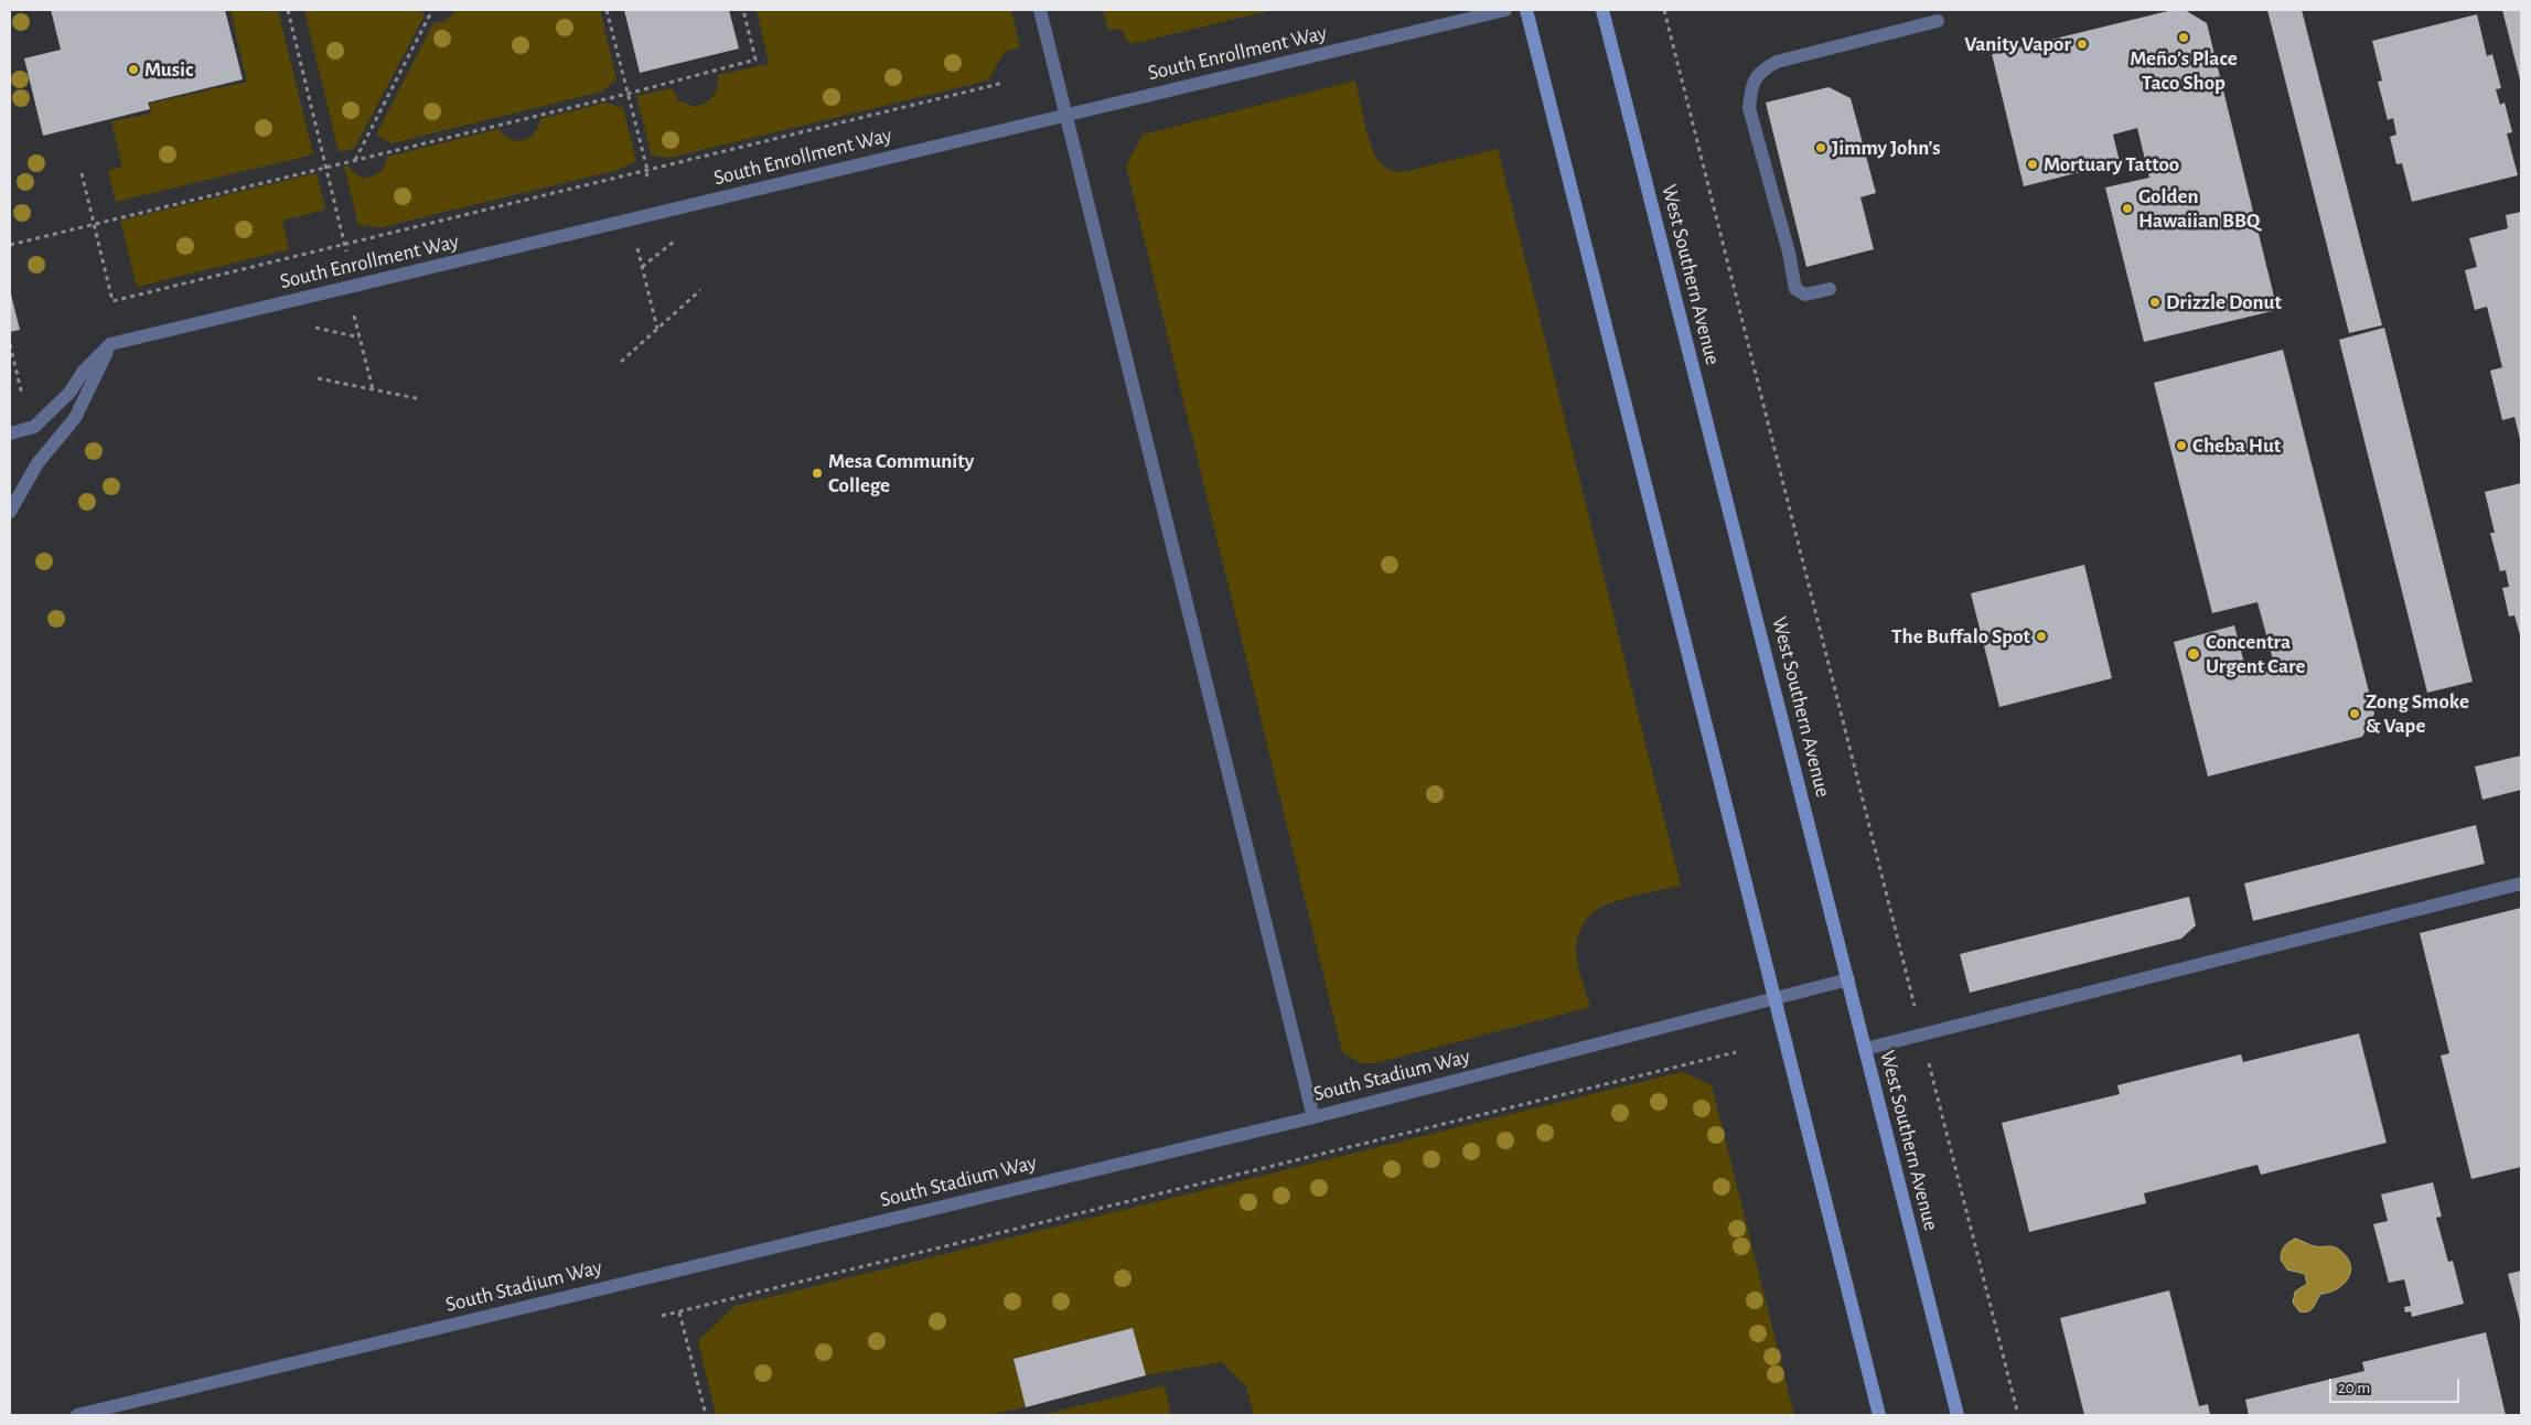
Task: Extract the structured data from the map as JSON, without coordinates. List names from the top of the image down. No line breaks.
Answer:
{"streets":{"main road":["West Southern Avenue"],"lane":["South Enrollment Way","South Stadium Way"]},"crossings":[["West Southern Avenue","South Stadium Way"]],"places":["Meño’s Place Taco Shop","Vanity Vapor","Music","Jimmy John's","Mortuary Tattoo","Golden Hawaiian BBQ","Drizzle Donut","Cheba Hut","Mesa Community College","The Buffalo Spot","Concentra Urgent Care","Zong Smoke & Vape"],"scale_bar":"20 m"}
